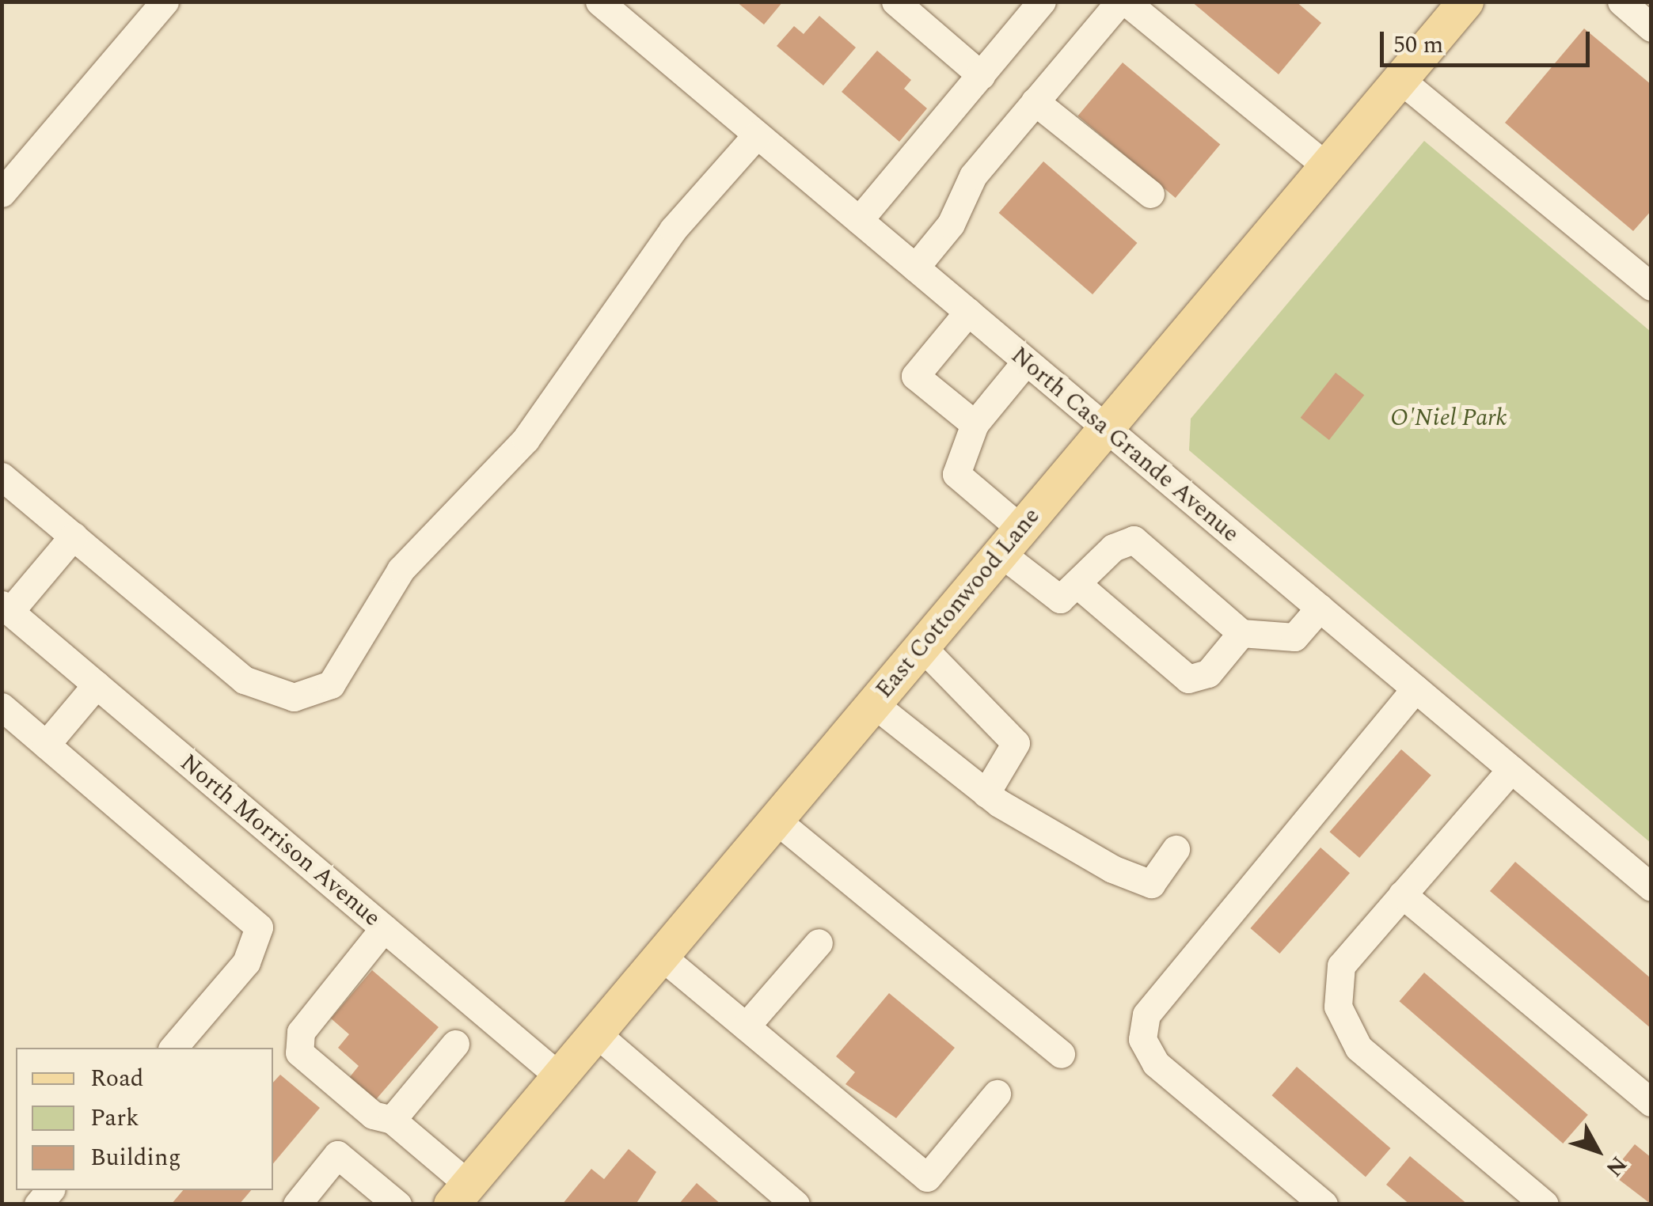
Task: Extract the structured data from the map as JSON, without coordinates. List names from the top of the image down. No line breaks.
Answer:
{"streets":{"main road":["East Cottonwood Lane"],"street":["North Casa Grande Avenue","North Morrison Avenue"]},"crossings":[["North Casa Grande Avenue","East Cottonwood Lane"],["East Cottonwood Lane","North Morrison Avenue"]],"parks":["O'Niel Park"],"legend":["Road","Park","Building"],"scale_bar":"50 m","north":"bottom right"}
